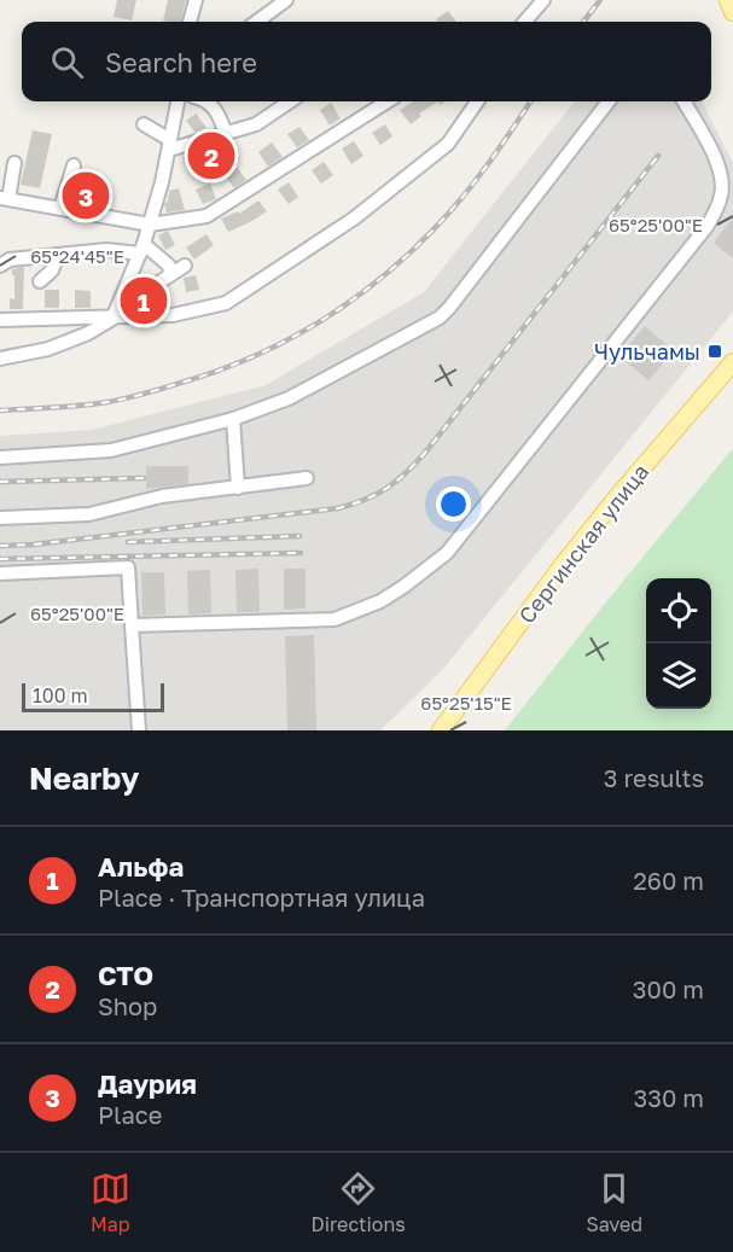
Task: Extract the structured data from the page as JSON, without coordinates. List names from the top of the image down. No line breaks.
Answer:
{"streets":{"main road":["Сергинская улица"]},"places":{"transit":["Чульчамы"]},"scale_bar":"100 m","page":{"search":"Search here","pins":["2","3","1"],"scale":"100 m","heading":["Nearby","3 results"],"list":[{"mark":"1","name":"Альфа","note":"Place · Транспортная улица","value":"260 m"},{"mark":"2","name":"СТО","note":"Shop","value":"300 m"},{"mark":"3","name":"Даурия","note":"Place","value":"330 m"}],"nav":["Map","Directions","Saved"]},"coordinates":["65°25'00\"E","65°24'45\"E","65°25'15\"E"]}
